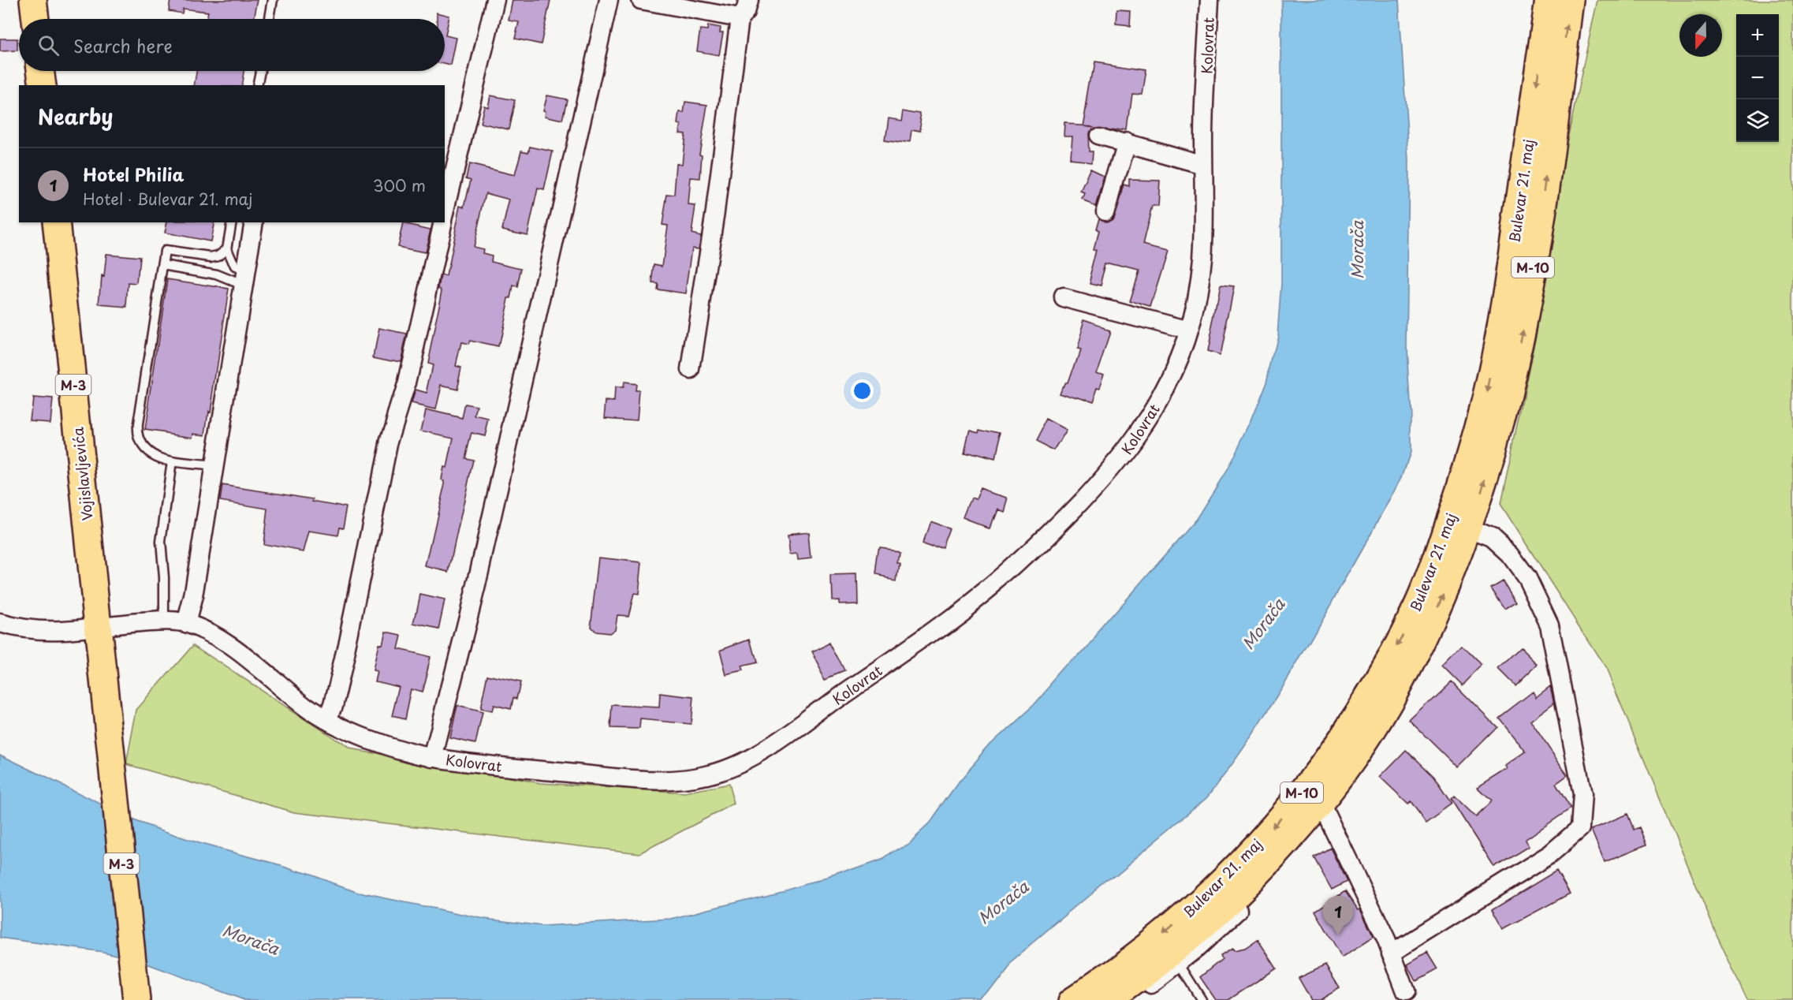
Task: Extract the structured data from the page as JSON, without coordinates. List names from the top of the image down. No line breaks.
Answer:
{"streets":{"main road":["Bulevar 21. maj","M-10","M-3","Vojislavljevića"],"street":["Kolovrat"]},"crossings":[["Kolovrat","Vojislavljevića"]],"water":["Morača"],"north":"bottom","page":{"map_buttons":["+","−"],"search":"Search here","heading":"Nearby","list":[{"mark":"1","name":"Hotel Philia","note":"Hotel · Bulevar 21. maj","value":"300 m"}],"pins":"1"}}
